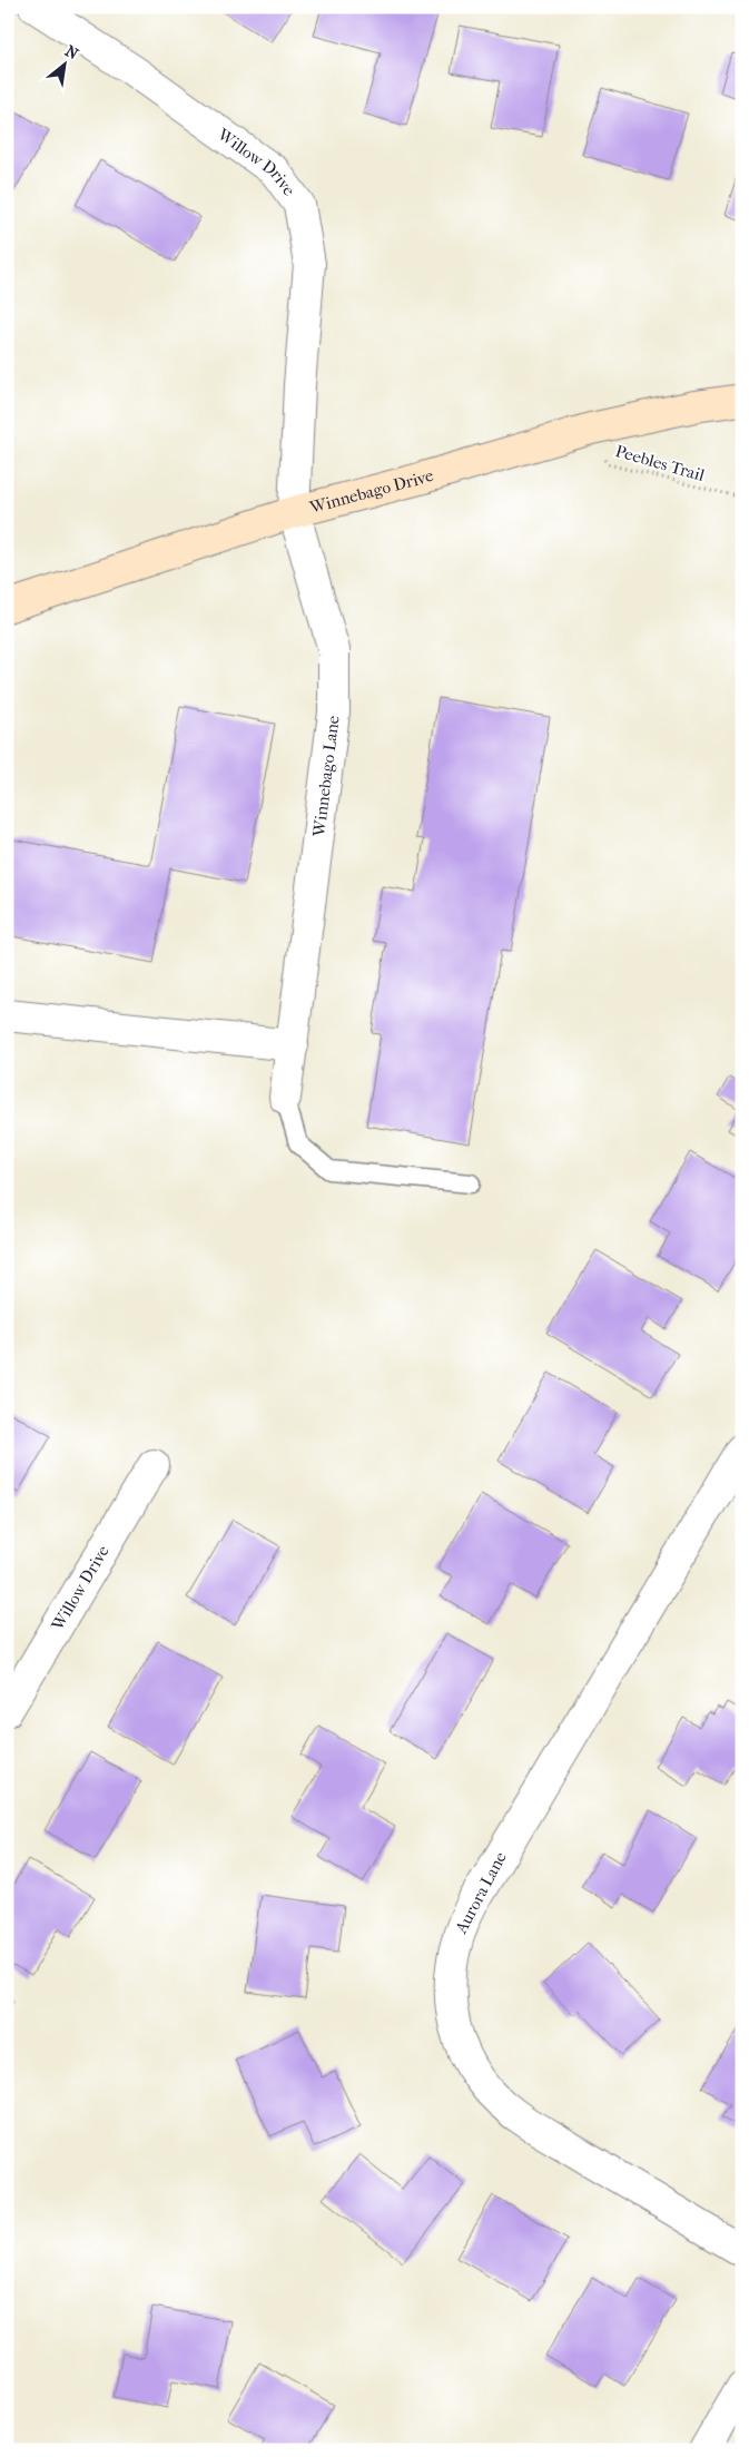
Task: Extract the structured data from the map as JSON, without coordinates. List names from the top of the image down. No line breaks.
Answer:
{"streets":{"main road":["Winnebago Drive"],"street":["Willow Drive","Winnebago Lane","Aurora Lane"],"path":["Peebles Trail"]},"crossings":[["Willow Drive","Winnebago Drive"],["Willow Drive","Winnebago Lane"],["Peebles Trail","Winnebago Drive"],["Winnebago Drive","Winnebago Lane"]],"north":"top right"}
